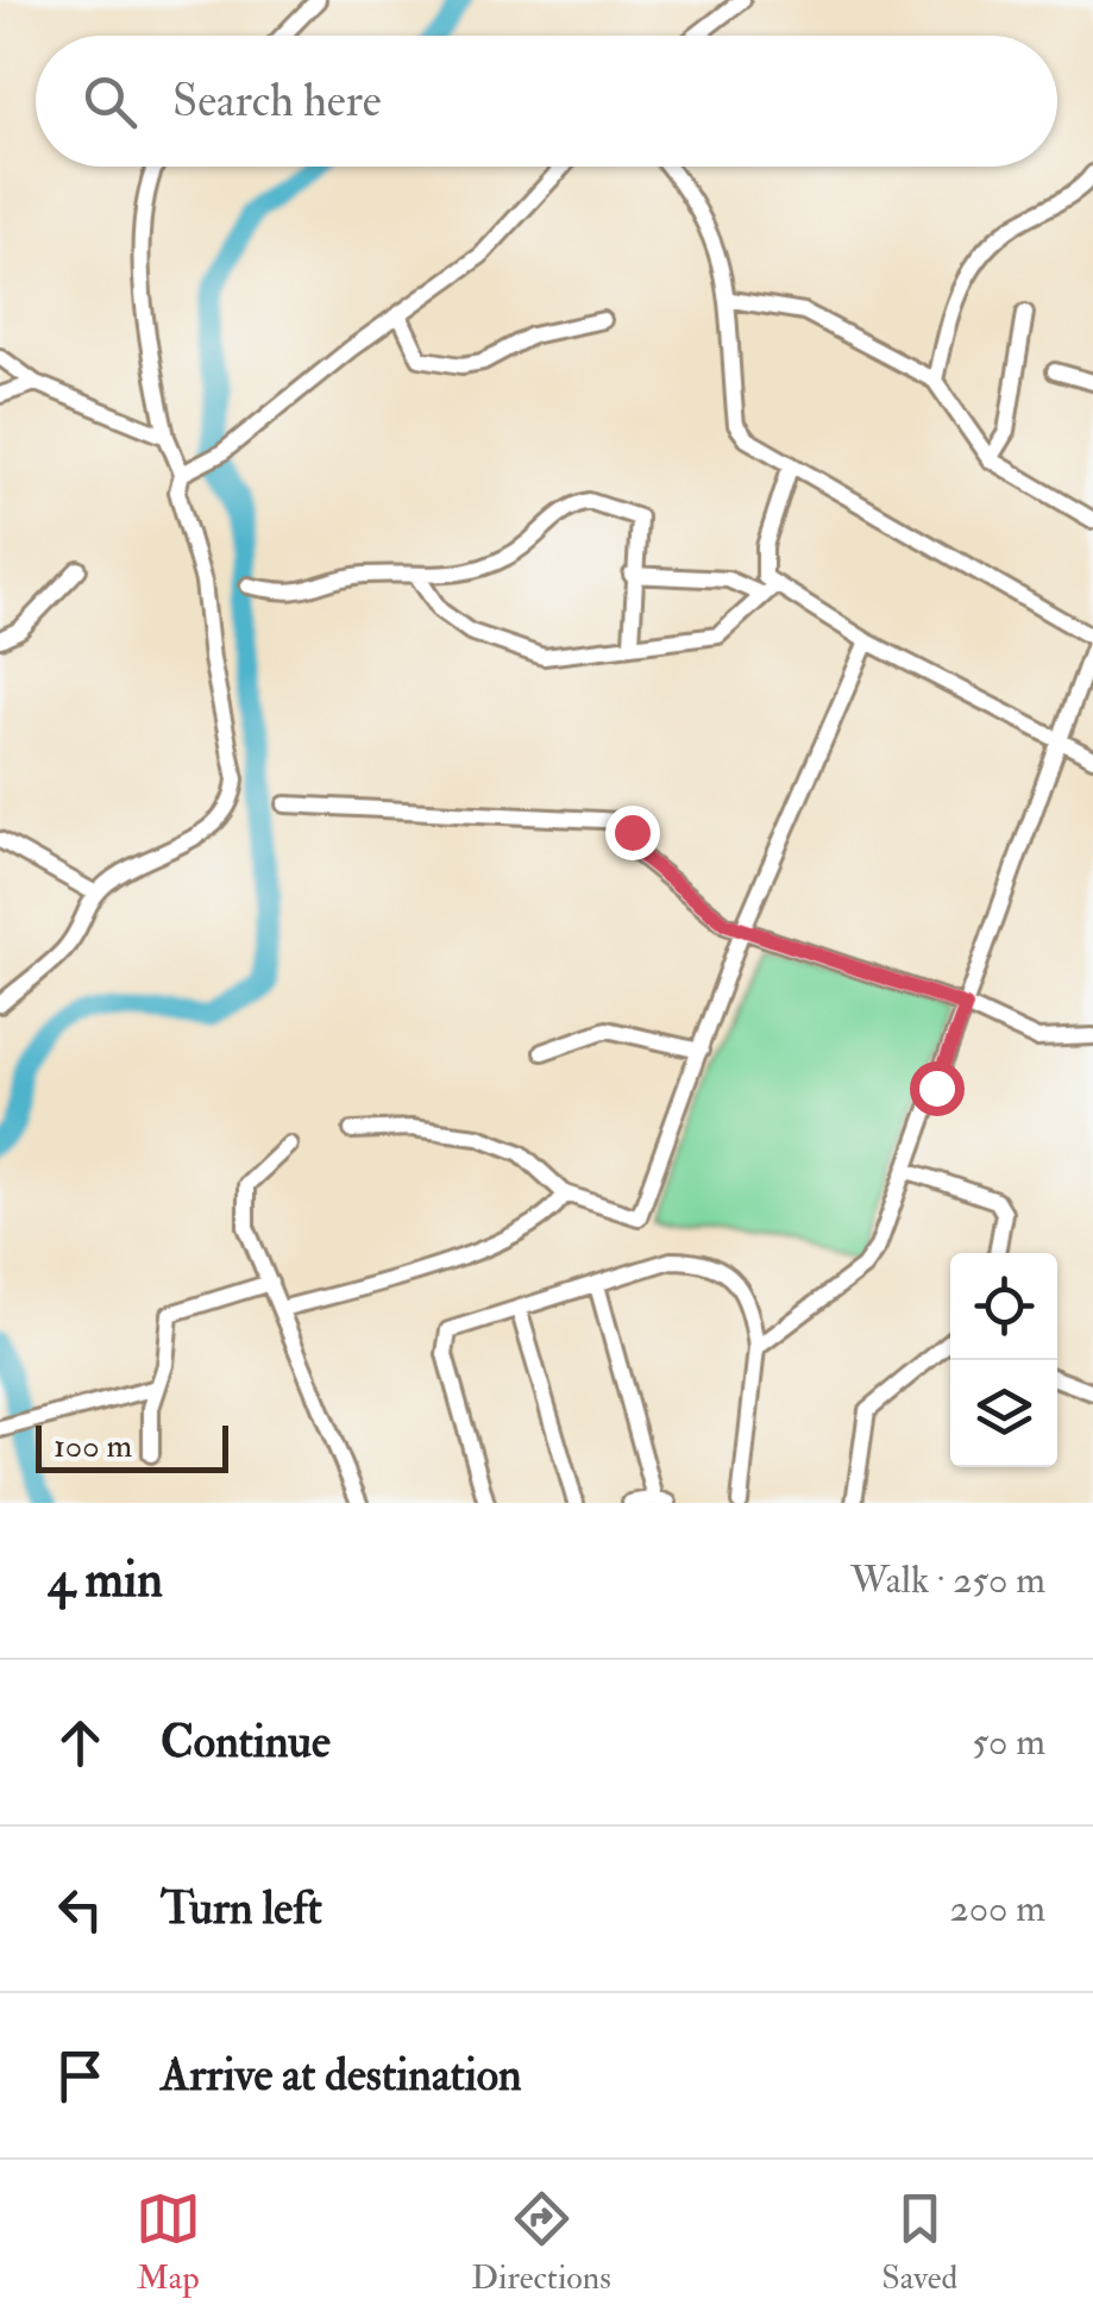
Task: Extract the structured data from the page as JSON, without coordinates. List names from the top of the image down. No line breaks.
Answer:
{"scale_bar":"100 m","page":{"search":"Search here","scale":"100 m","heading":["4 min","Walk · 250 m"],"list":[["Continue","50 m"],["Turn left","200 m"],"Arrive at destination"],"nav":["Map","Directions","Saved"]}}
